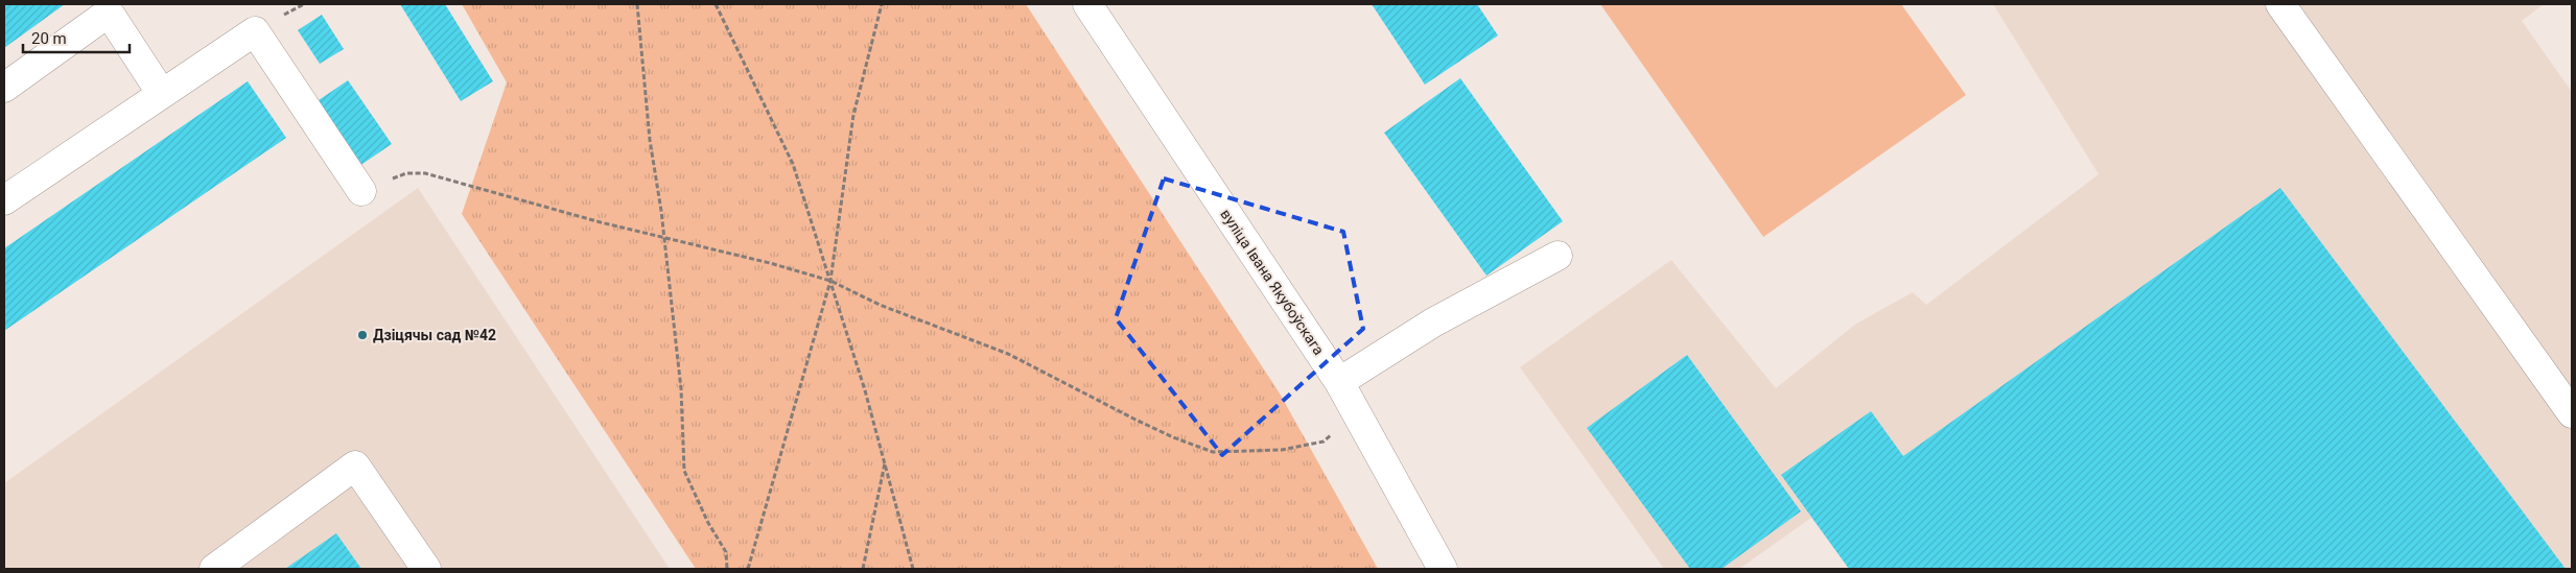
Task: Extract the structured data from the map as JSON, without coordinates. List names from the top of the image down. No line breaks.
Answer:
{"streets":{"street":["вуліца Івана Якубоўскага"]},"places":["Дзіцячы сад №42"],"scale_bar":"20 m"}
